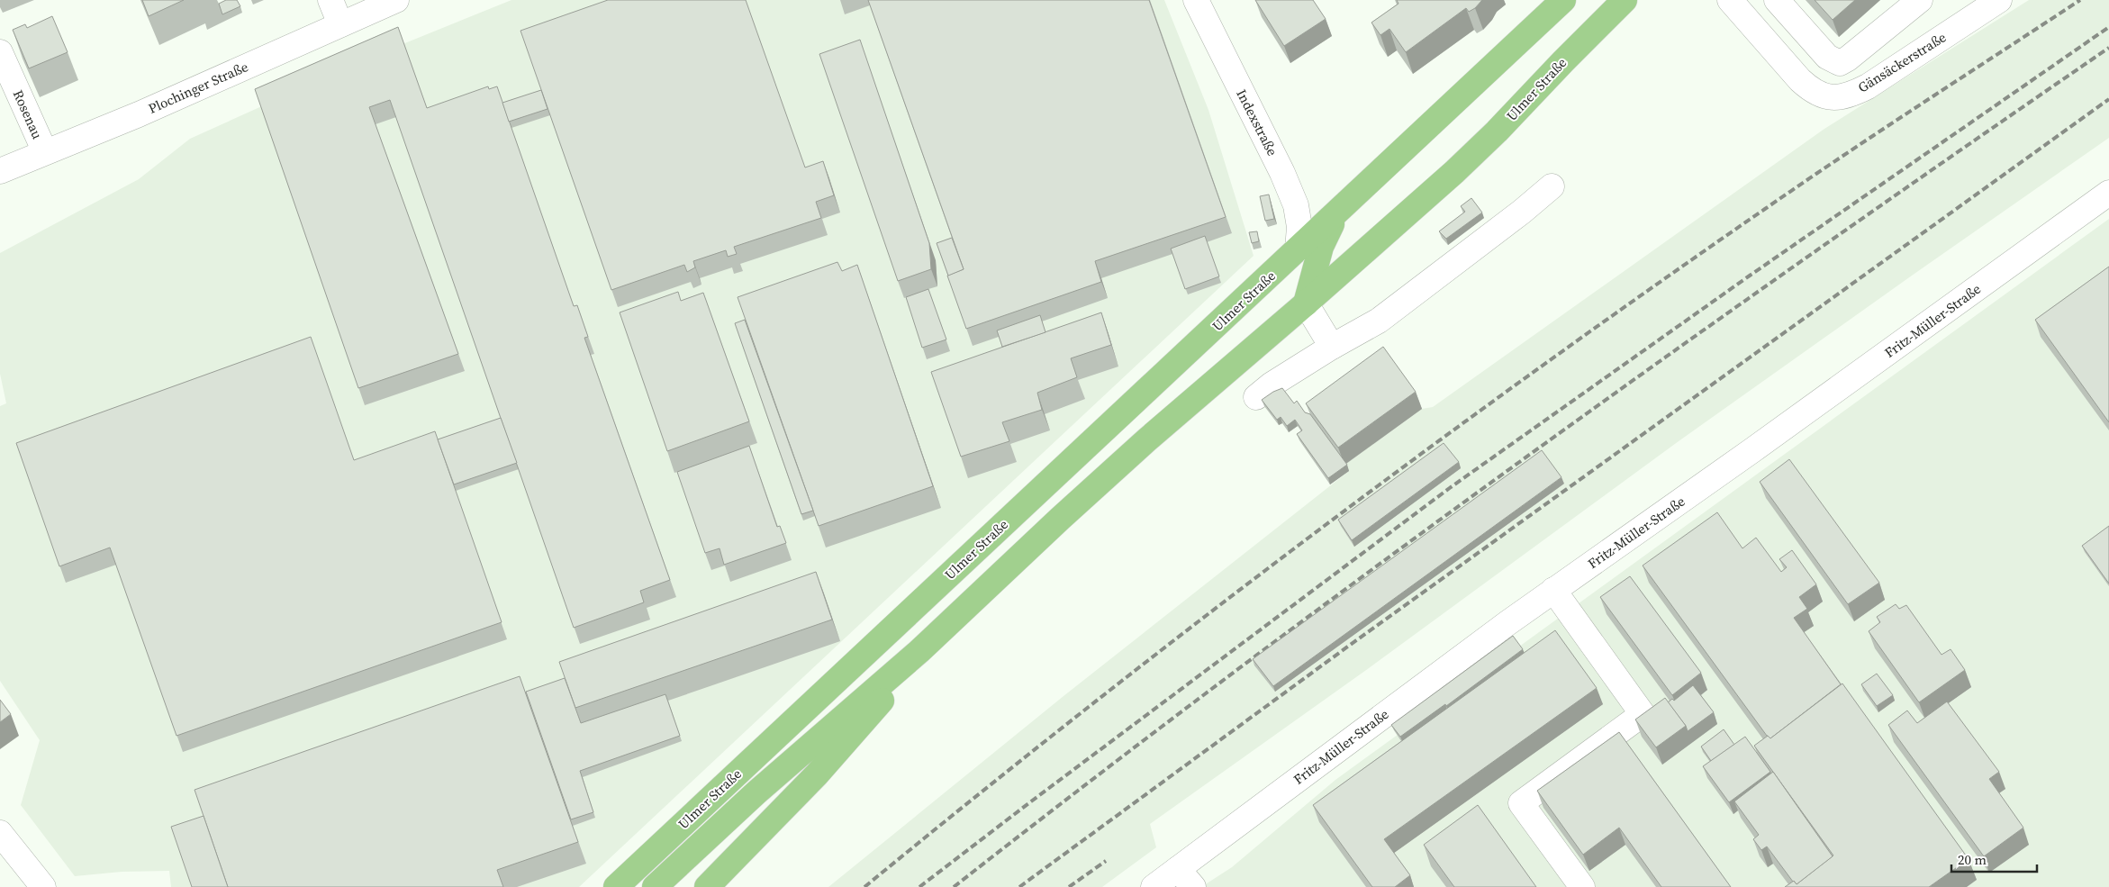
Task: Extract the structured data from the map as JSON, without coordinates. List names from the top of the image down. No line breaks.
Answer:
{"streets":{"main road":["Ulmer Straße"],"street":["Gänsäckerstraße","Plochinger Straße","Rosenau","Indexstraße","Fritz-Müller-Straße"]},"crossings":[["Plochinger Straße","Rosenau"],["Ulmer Straße","Indexstraße"]],"scale_bar":"20 m"}
